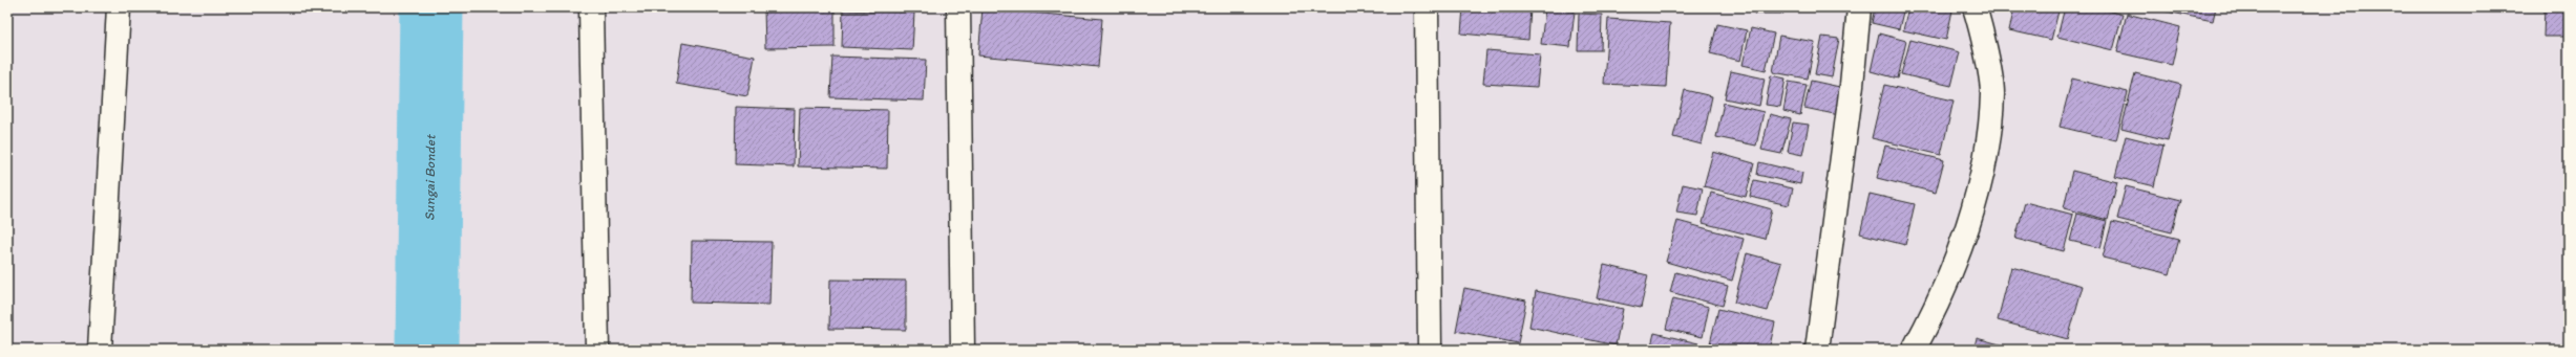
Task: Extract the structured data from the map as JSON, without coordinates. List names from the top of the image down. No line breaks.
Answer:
{"water":["Sungai Bondet"]}
